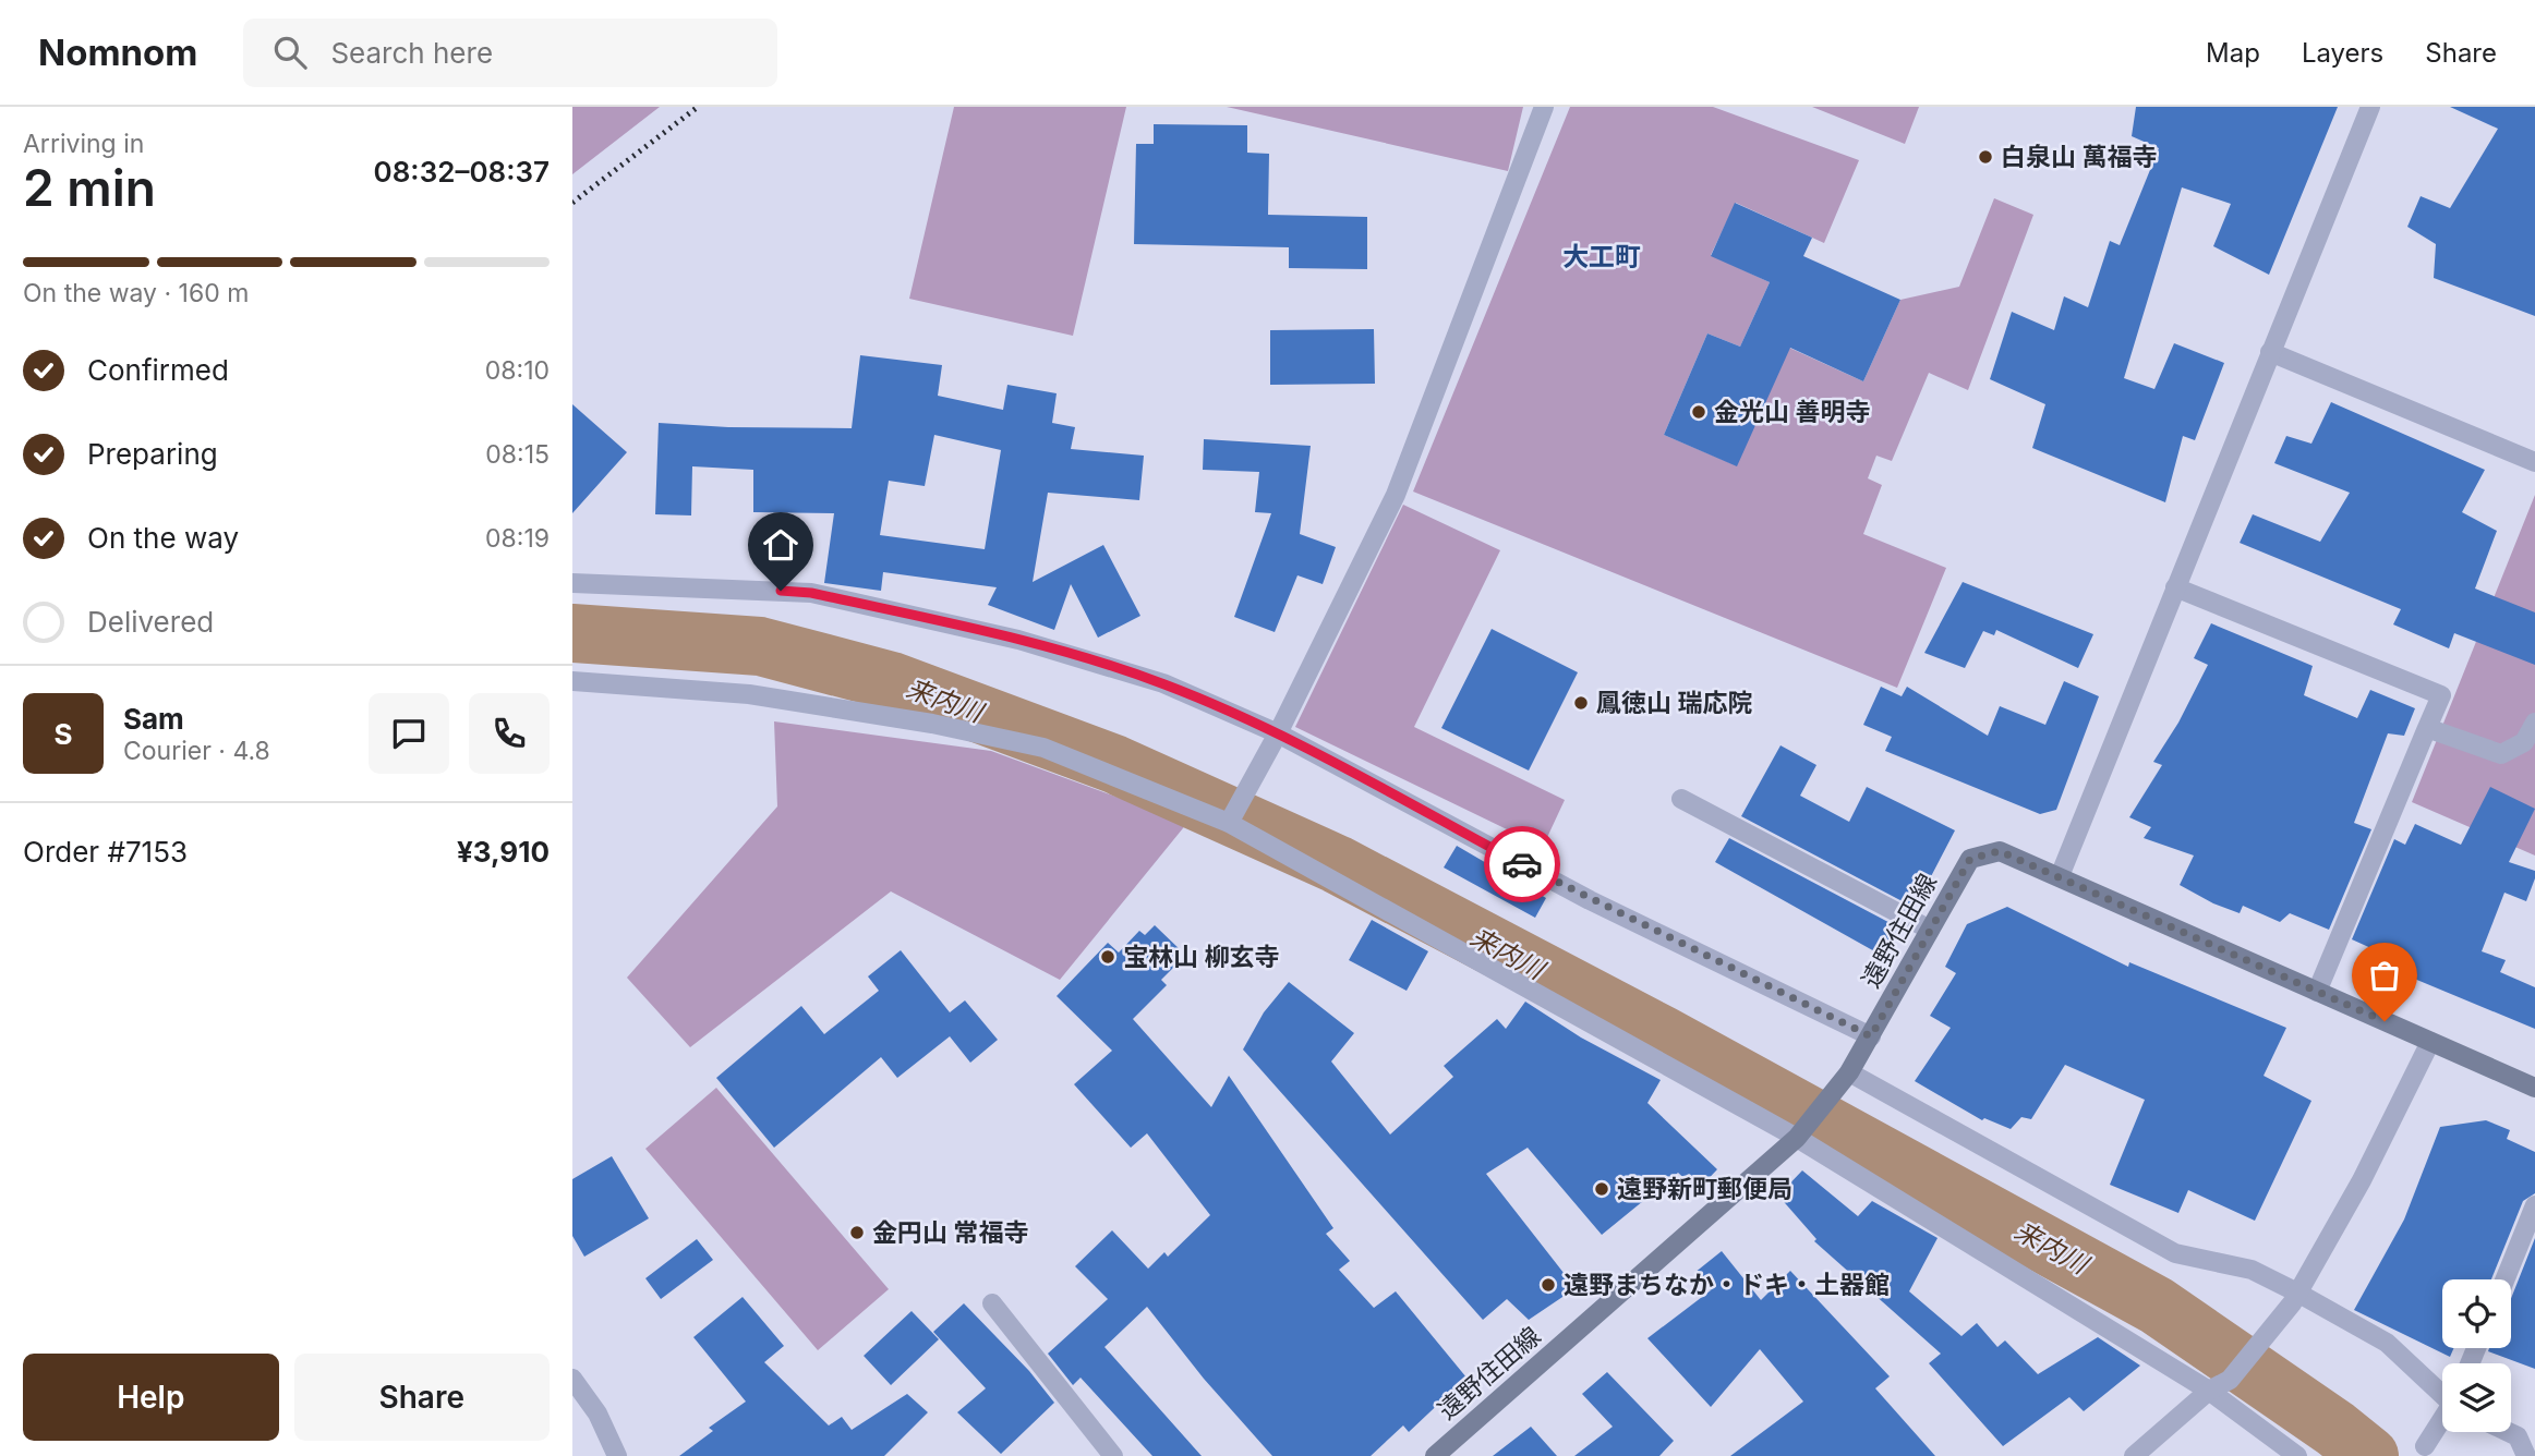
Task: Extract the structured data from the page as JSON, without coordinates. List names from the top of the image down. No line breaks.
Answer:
{"streets":{"main road":["遠野住田線"]},"districts":["大工町"],"water":["来内川"],"places":["白泉山 萬福寺","金光山 善明寺","鳳徳山 瑞応院","宝林山 柳玄寺","遠野新町郵便局","金円山 常福寺","遠野まちなか・ドキ・土器館"],"page":{"header":"Nomnom","search":"Search here","nav":["Map","Layers","Share"],"heading":["2 min","Arriving in","08:32–08:37"],"panel":["Sam","Courier · 4.8","Order #7153","¥3,910"],"bar":"On the way · 160 m","list":[["Confirmed","08:10"],["Preparing","08:15"],["On the way","08:19"],"Delivered"],"round":"S","buttons":["Help","Share"]}}
